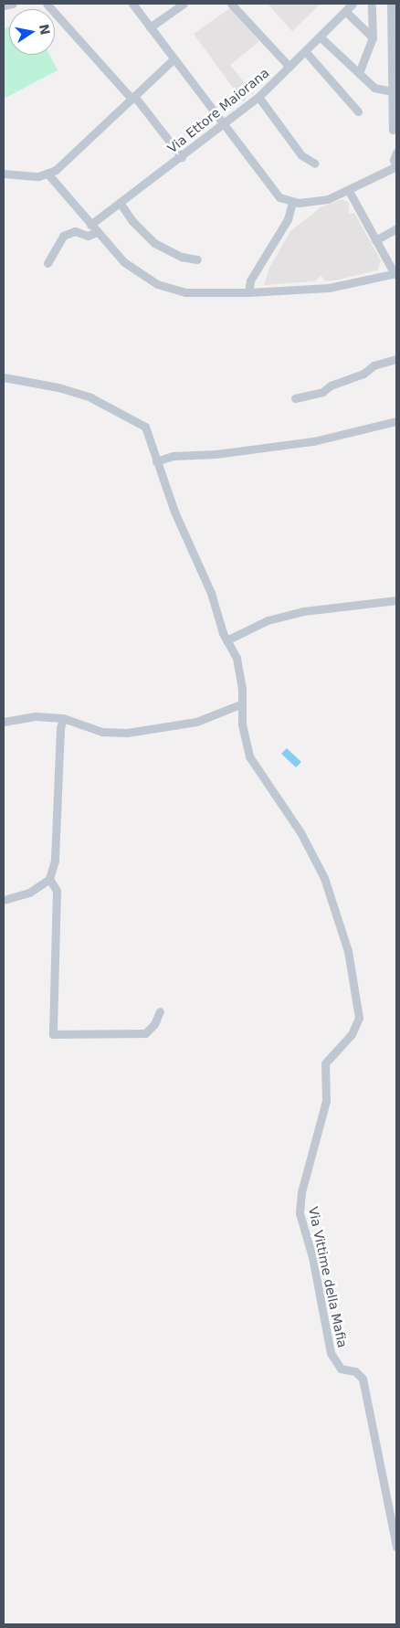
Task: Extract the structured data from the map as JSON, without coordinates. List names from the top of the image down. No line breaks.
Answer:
{"streets":{"street":["Via Ettore Maiorana","Via Vittime della Mafia"]},"north":"right"}
